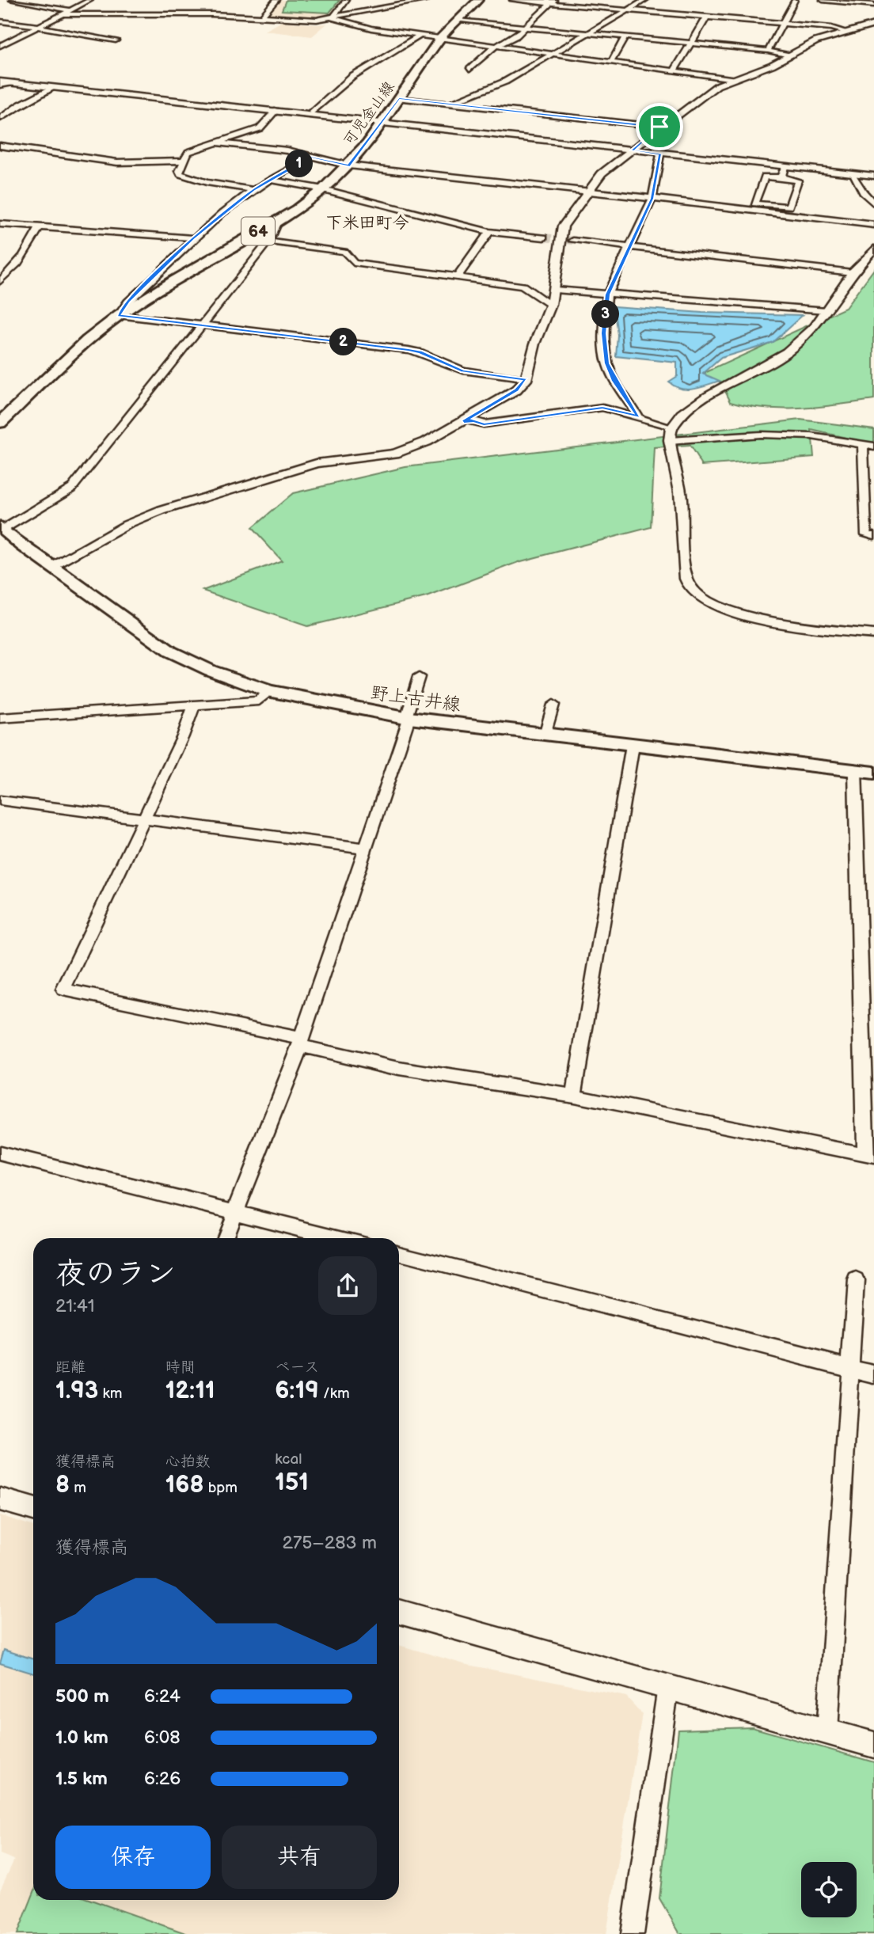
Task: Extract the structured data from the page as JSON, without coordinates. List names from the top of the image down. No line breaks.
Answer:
{"streets":{"main road":["可児金山線","64","野上古井線"]},"districts":["下米田町今"],"page":{"pins":["1","3","2"],"heading":["夜のラン","21:41"],"stats":[["距離","1.93 km"],["時間","12:11"],["ペース","6:19 /km"],["獲得標高","8 m"],["心拍数","168 bpm"],["kcal","151"]],"chart":["獲得標高","275–283 m"],"list":[{"name":"500 m","note":"6:24"},{"name":"1.0 km","note":"6:08"},{"name":"1.5 km","note":"6:26"}],"buttons":["保存","共有"]}}
